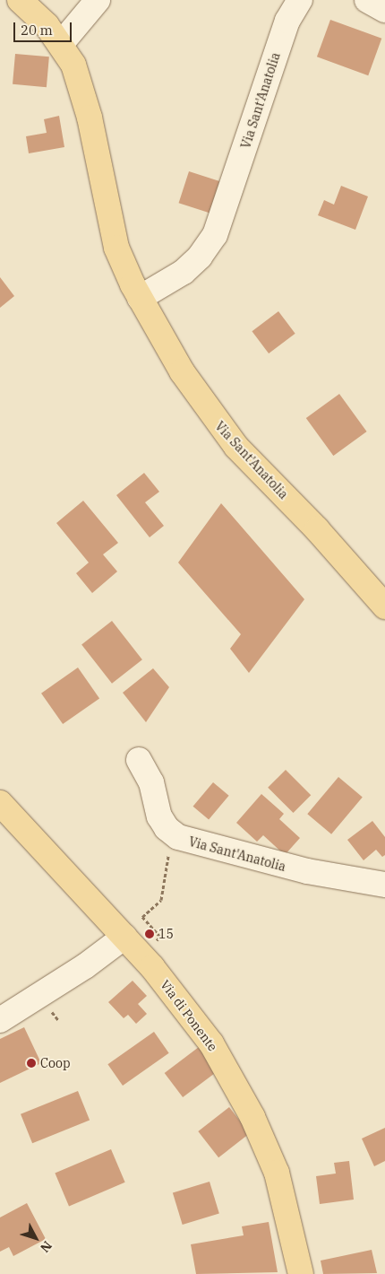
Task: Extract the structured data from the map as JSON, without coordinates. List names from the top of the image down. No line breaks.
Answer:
{"streets":{"main road":["Via Sant'Anatolia","Via di Ponente"]},"places":["15","Coop"],"scale_bar":"20 m","north":"bottom right"}
